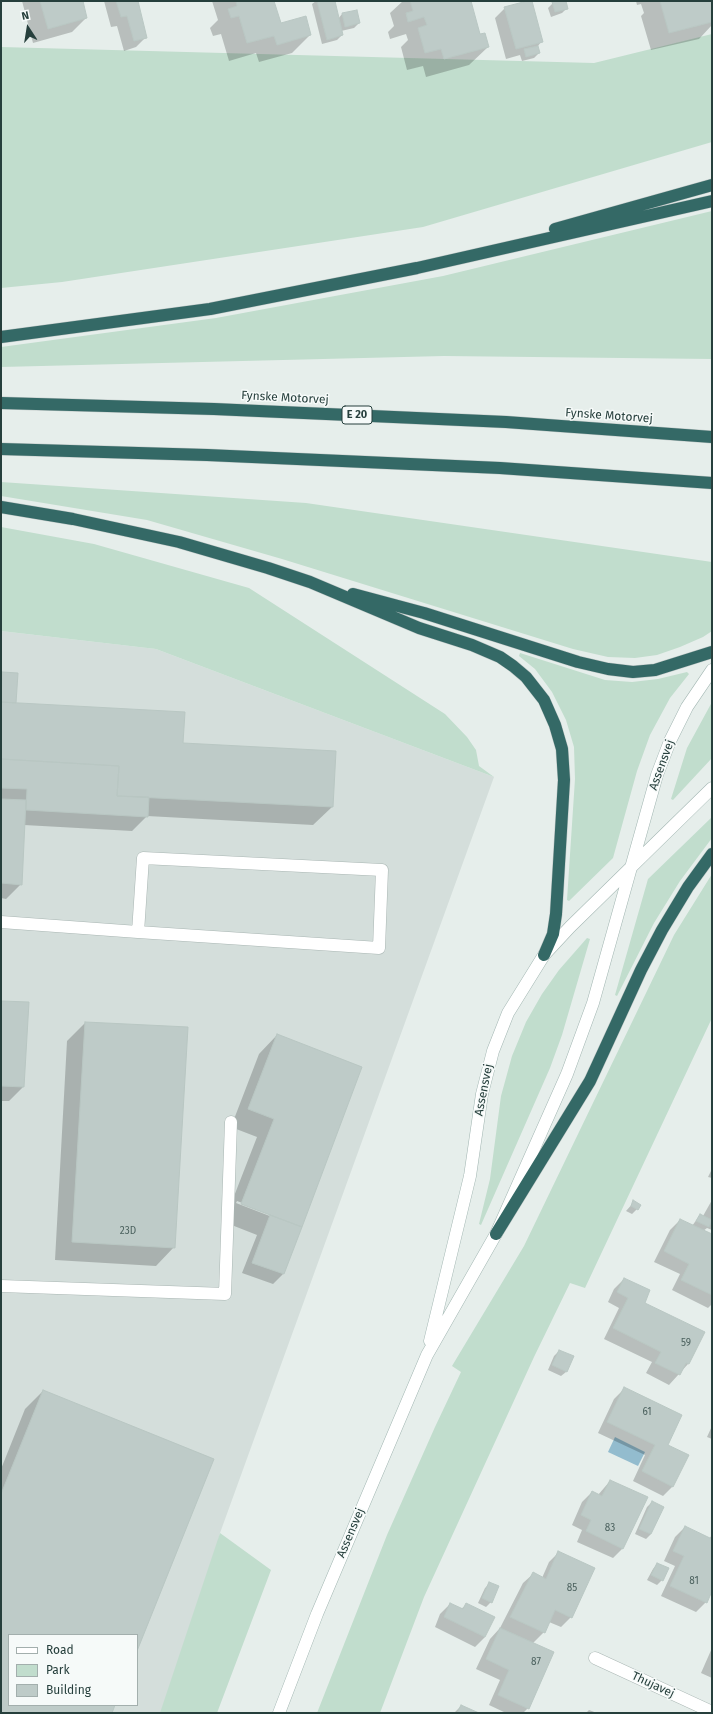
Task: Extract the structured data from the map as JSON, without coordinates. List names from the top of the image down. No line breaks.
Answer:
{"streets":{"highway":["Fynske Motorvej","E 20"],"main road":["Assensvej","Thujavej"]},"house_numbers":["23D","59","61","83","81","85","87"],"legend":["Road","Park","Building"],"north":"top"}
